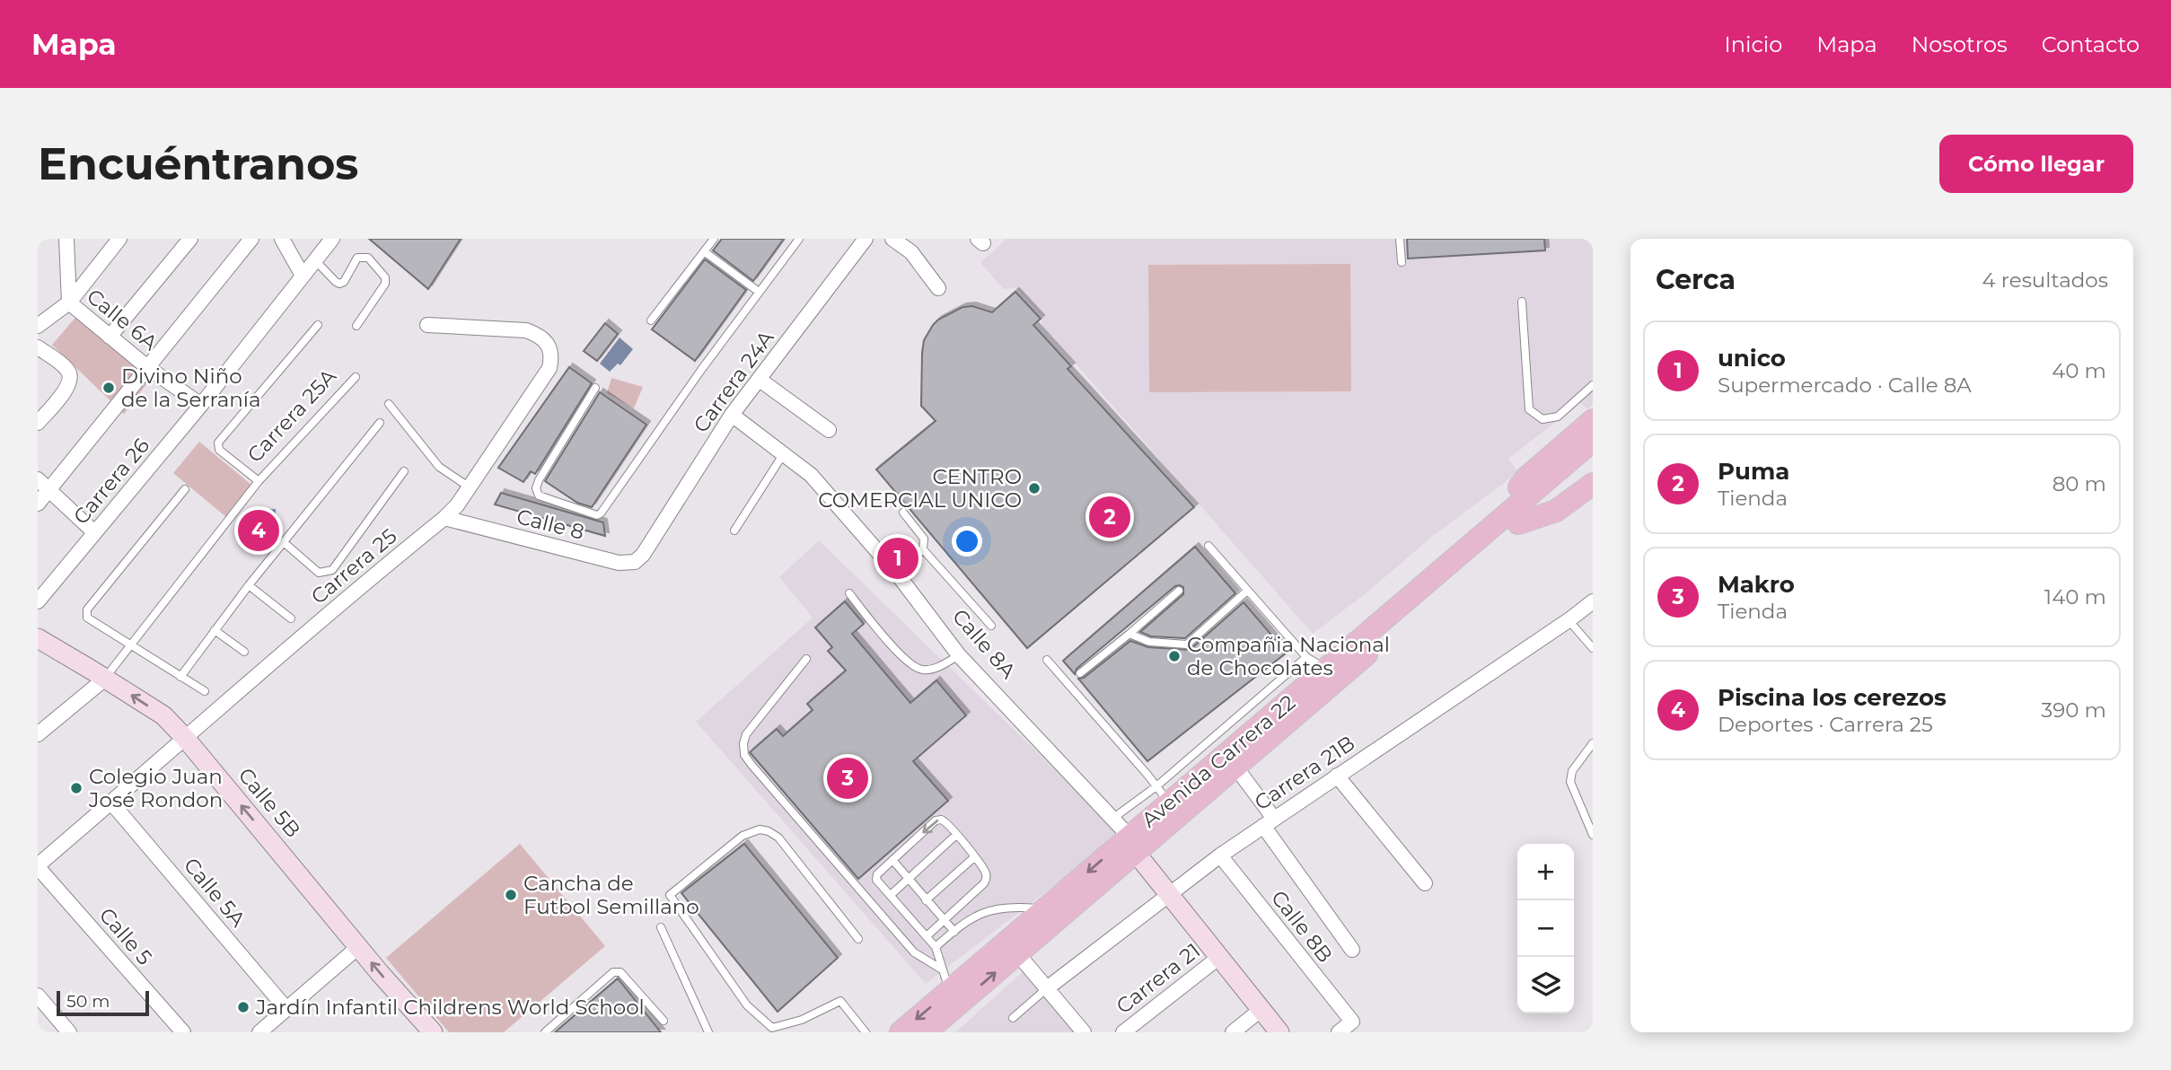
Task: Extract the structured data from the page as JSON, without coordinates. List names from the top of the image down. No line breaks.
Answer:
{"streets":{"main road":["Avenida Carrera 22"],"street":["Calle 6A","Carrera 24A","Carrera 26","Calle 8","Carrera 25","Calle 8A","Carrera 21B","Calle 5B","Calle 5A","Calle 8B","Calle 5","Carrera 21"],"lane":["Carrera 25A"]},"crossings":[["Calle 6A","Carrera 26"],["Carrera 24A","Calle 8"],["Carrera 24A","Calle 8A"],["Carrera 25A","Calle 5B"],["Calle 8","Carrera 25"],["Carrera 25","Calle 5B"],["Carrera 25","Calle 5A"],["Carrera 25","Calle 5"],["Calle 8A","Avenida Carrera 22"],["Calle 8A","Carrera 21B"],["Calle 8A","Carrera 21"],["Carrera 21B","Calle 8B"]],"one_way":["Calle 5B"],"places":["Divino Niño de la Serranía","CENTRO COMERCIAL UNICO","Compañia Nacional de Chocolates","Colegio Juan José Rondon","Cancha de Futbol Semillano","Jardín Infantil Childrens World School"],"scale_bar":"50 m","page":{"header":"Mapa","nav":["Inicio","Mapa","Nosotros","Contacto"],"buttons":"Cómo llegar","title":"Encuéntranos","heading":["Cerca","4 resultados"],"list":[{"mark":"1","name":"unico","note":"Supermercado · Calle 8A","value":"40 m"},{"mark":"2","name":"Puma","note":"Tienda","value":"80 m"},{"mark":"3","name":"Makro","note":"Tienda","value":"140 m"},{"mark":"4","name":"Piscina los cerezos","note":"Deportes · Carrera 25","value":"390 m"}],"pins":["2","4","1","3"],"map_buttons":["+","−"],"scale":"50 m"}}
